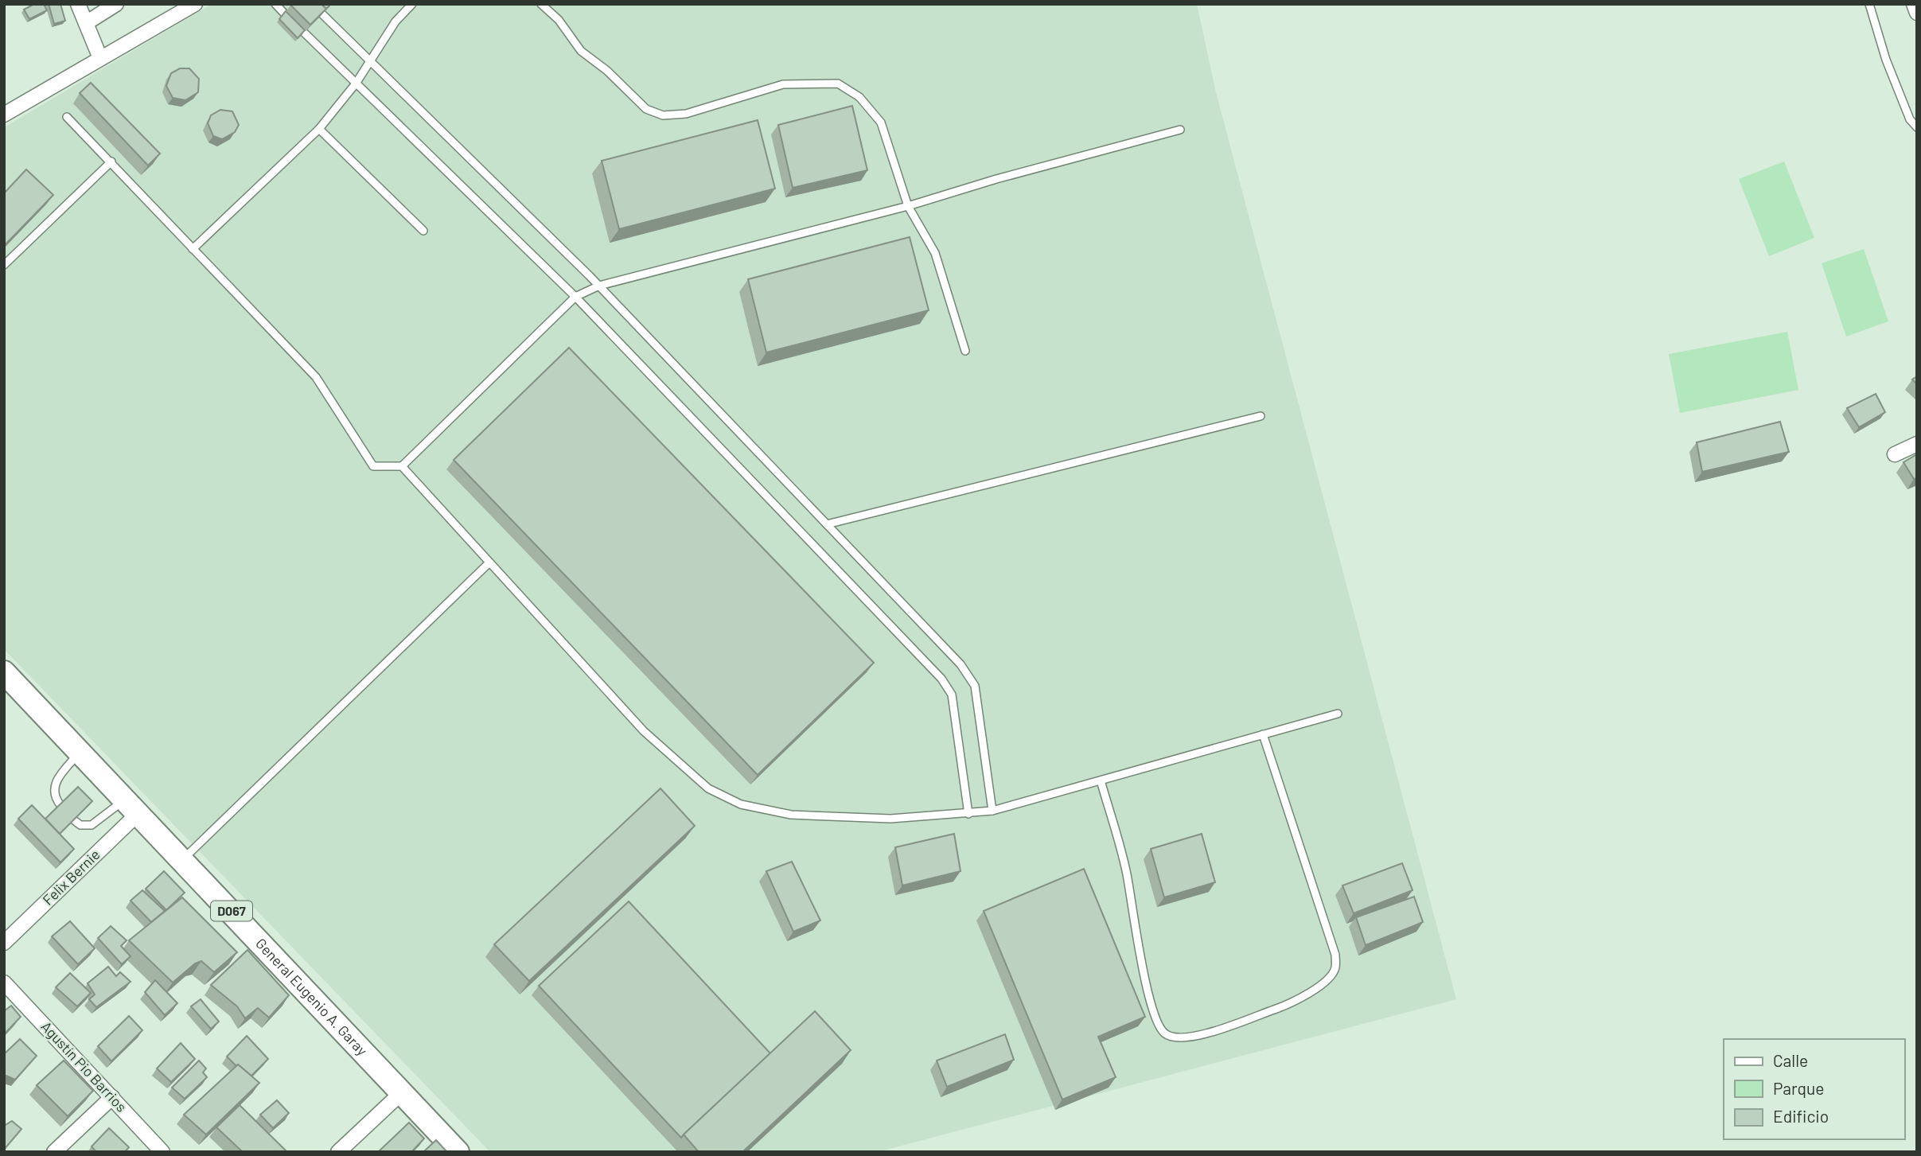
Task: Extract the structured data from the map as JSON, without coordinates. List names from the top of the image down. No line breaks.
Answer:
{"streets":{"main road":["D067","General Eugenio A. Garay"],"street":["Felix Bernie","Agustín Pio Barrios"]},"crossings":[["Felix Bernie","General Eugenio A. Garay"]],"legend":["Calle","Parque","Edificio"]}
